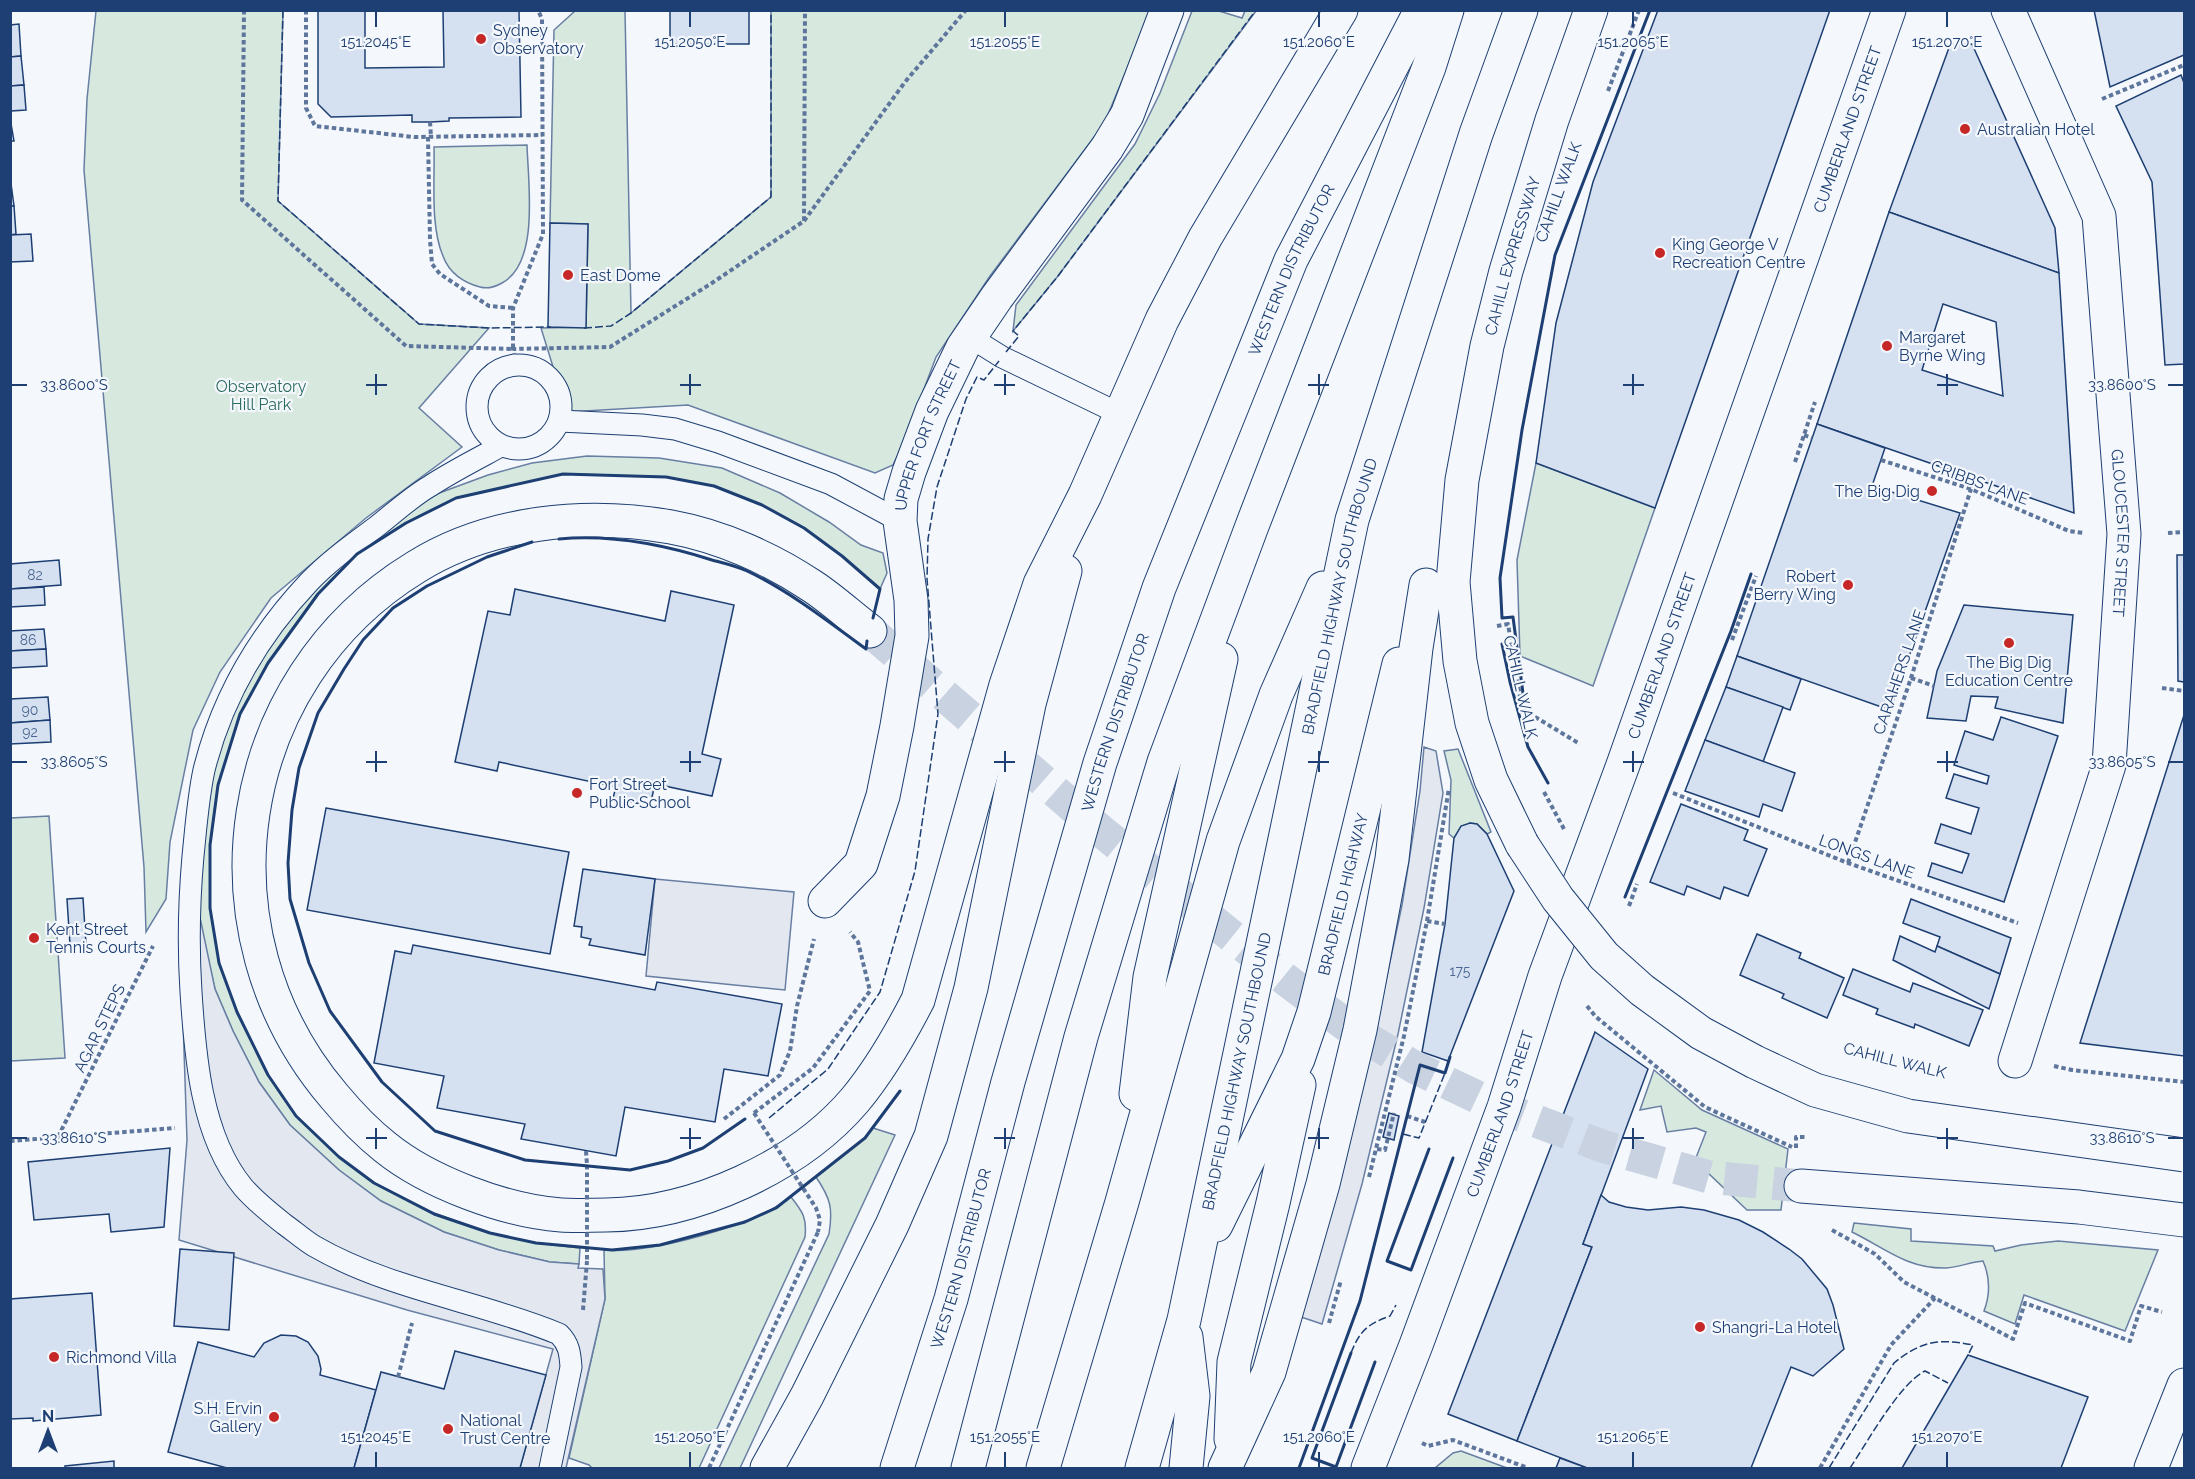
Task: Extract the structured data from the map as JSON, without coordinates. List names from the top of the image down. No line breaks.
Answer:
{"streets":{"main road":["CUMBERLAND STREET","CAHILL EXPRESSWAY","WESTERN DISTRIBUTOR","UPPER FORT STREET","GLOUCESTER STREET","BRADFIELD HIGHWAY SOUTHBOUND","BRADFIELD HIGHWAY"],"path":["CAHILL WALK","CRIBBS LANE","CARAHERS LANE","LONGS LANE","AGAR STEPS"]},"crossings":[["CAHILL EXPRESSWAY","BRADFIELD HIGHWAY"],["CRIBBS LANE","CARAHERS LANE"],["GLOUCESTER STREET","LONGS LANE"],["BRADFIELD HIGHWAY SOUTHBOUND","BRADFIELD HIGHWAY"],["CARAHERS LANE","LONGS LANE"]],"parks":["Observatory Hill Park"],"places":["Sydney Observatory","Australian Hotel","King George V Recreation Centre","East Dome","Margaret Byrne Wing","The Big Dig","Robert Berry Wing","The Big Dig Education Centre","Fort Street Public School","Kent Street Tennis Courts","Shangri-La Hotel","Richmond Villa","S.H. Ervin Gallery","National Trust Centre"],"house_numbers":["82","86","90","92","175"],"north":"top","coordinates":["151.2045°E","151.2050°E","151.2055°E","151.2060°E","151.2065°E","151.2070°E","33.8600°S","33.8605°S","33.8610°S"]}
